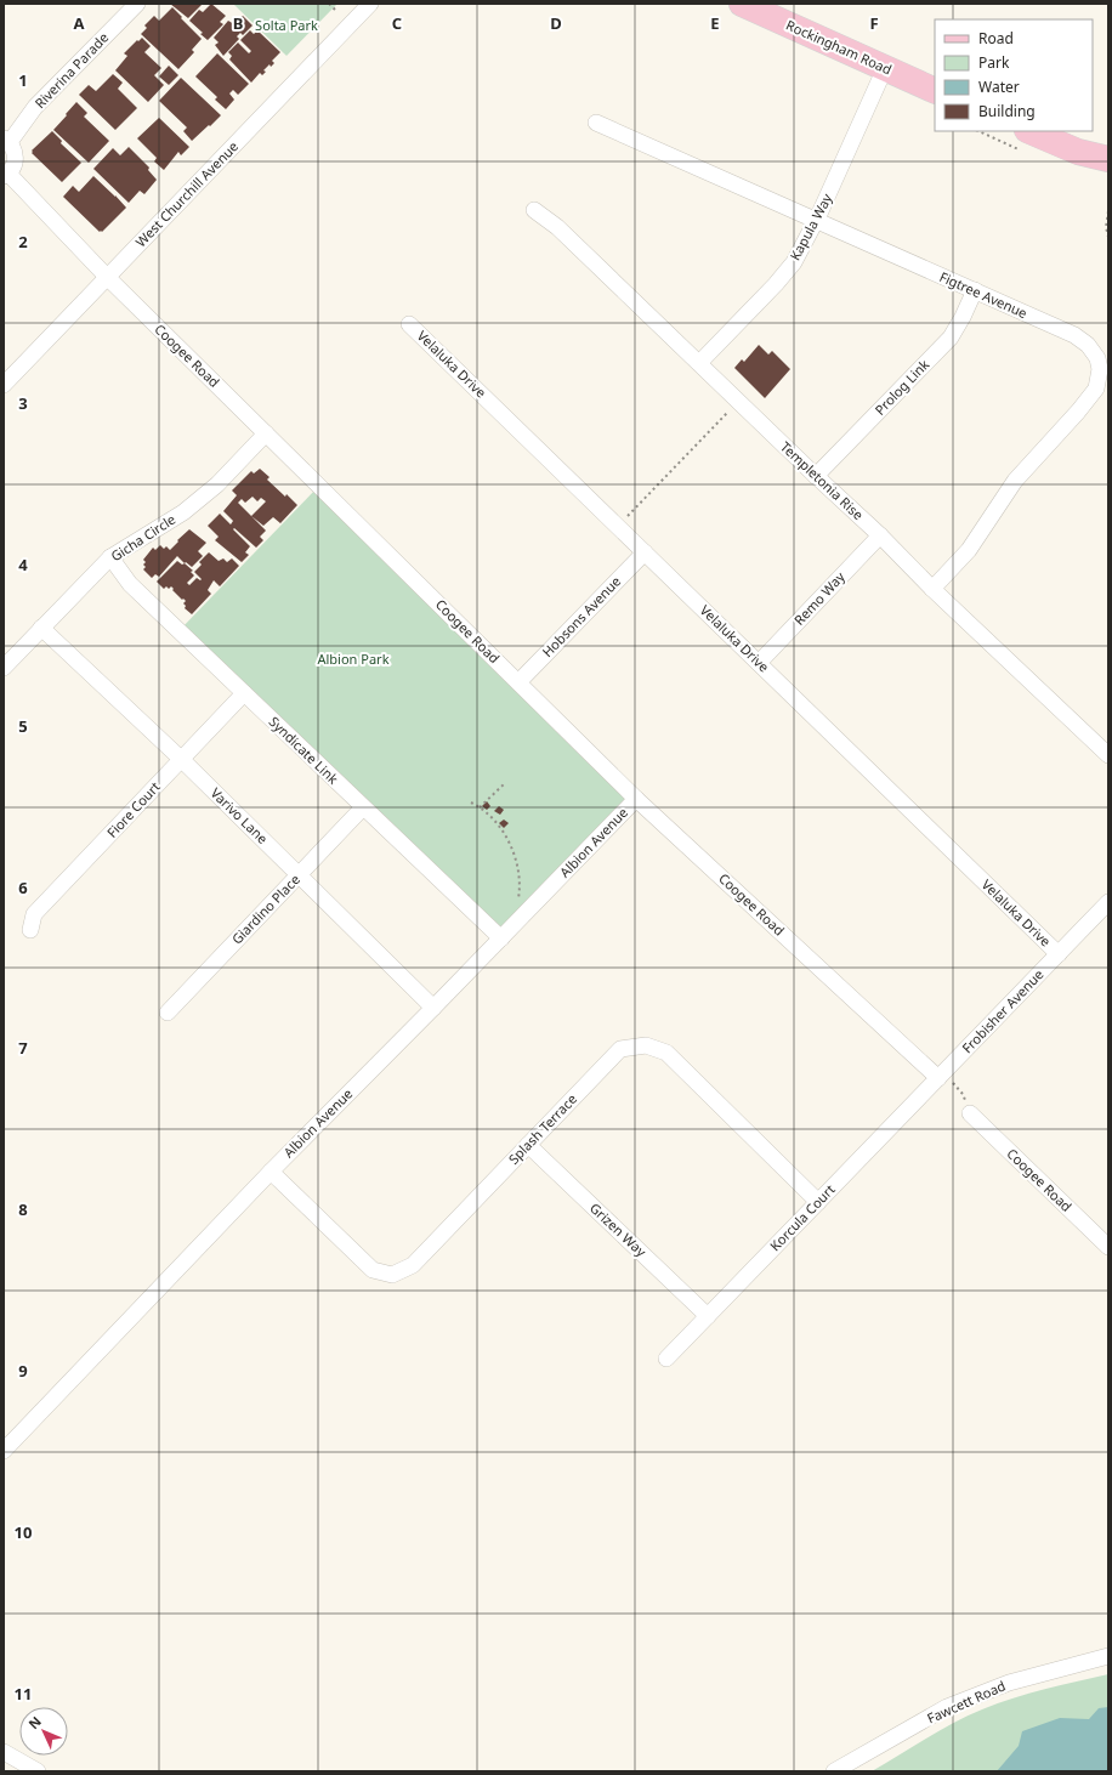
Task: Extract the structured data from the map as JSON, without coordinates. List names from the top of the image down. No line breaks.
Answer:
{"streets":{"main road":["Rockingham Road"],"street":["Riverina Parade","West Churchill Avenue","Kapula Way","Figtree Avenue","Coogee Road","Velaluka Drive","Prolog Link","Templetonia Rise","Gicha Circle","Remo Way","Hobsons Avenue","Syndicate Link","Fiore Court","Varivo Lane","Albion Avenue","Giardino Place","Frobisher Avenue","Splash Terrace","Korcula Court","Grizen Way","Fawcett Road"]},"crossings":[["Rockingham Road","Kapula Way"],["West Churchill Avenue","Coogee Road"],["Kapula Way","Figtree Avenue"],["Kapula Way","Templetonia Rise"],["Figtree Avenue","Prolog Link"],["Figtree Avenue","Templetonia Rise"],["Coogee Road","Gicha Circle"],["Coogee Road","Hobsons Avenue"],["Coogee Road","Albion Avenue"],["Coogee Road","Frobisher Avenue"],["Coogee Road","Korcula Court"],["Velaluka Drive","Remo Way"],["Velaluka Drive","Hobsons Avenue"],["Velaluka Drive","Frobisher Avenue"],["Prolog Link","Templetonia Rise"],["Templetonia Rise","Remo Way"],["Gicha Circle","Syndicate Link"],["Gicha Circle","Varivo Lane"],["Syndicate Link","Fiore Court"],["Syndicate Link","Albion Avenue"],["Syndicate Link","Giardino Place"],["Fiore Court","Varivo Lane"],["Varivo Lane","Albion Avenue"],["Varivo Lane","Giardino Place"],["Albion Avenue","Splash Terrace"],["Frobisher Avenue","Korcula Court"],["Splash Terrace","Korcula Court"],["Splash Terrace","Grizen Way"],["Korcula Court","Grizen Way"]],"parks":["Solta Park","Albion Park"],"legend":["Road","Park","Water","Building"],"north":"top left","grid":{"columns":["A","B","C","D","E","F"],"rows":["1","2","3","4","5","6","7","8","9","10","11"]}}
